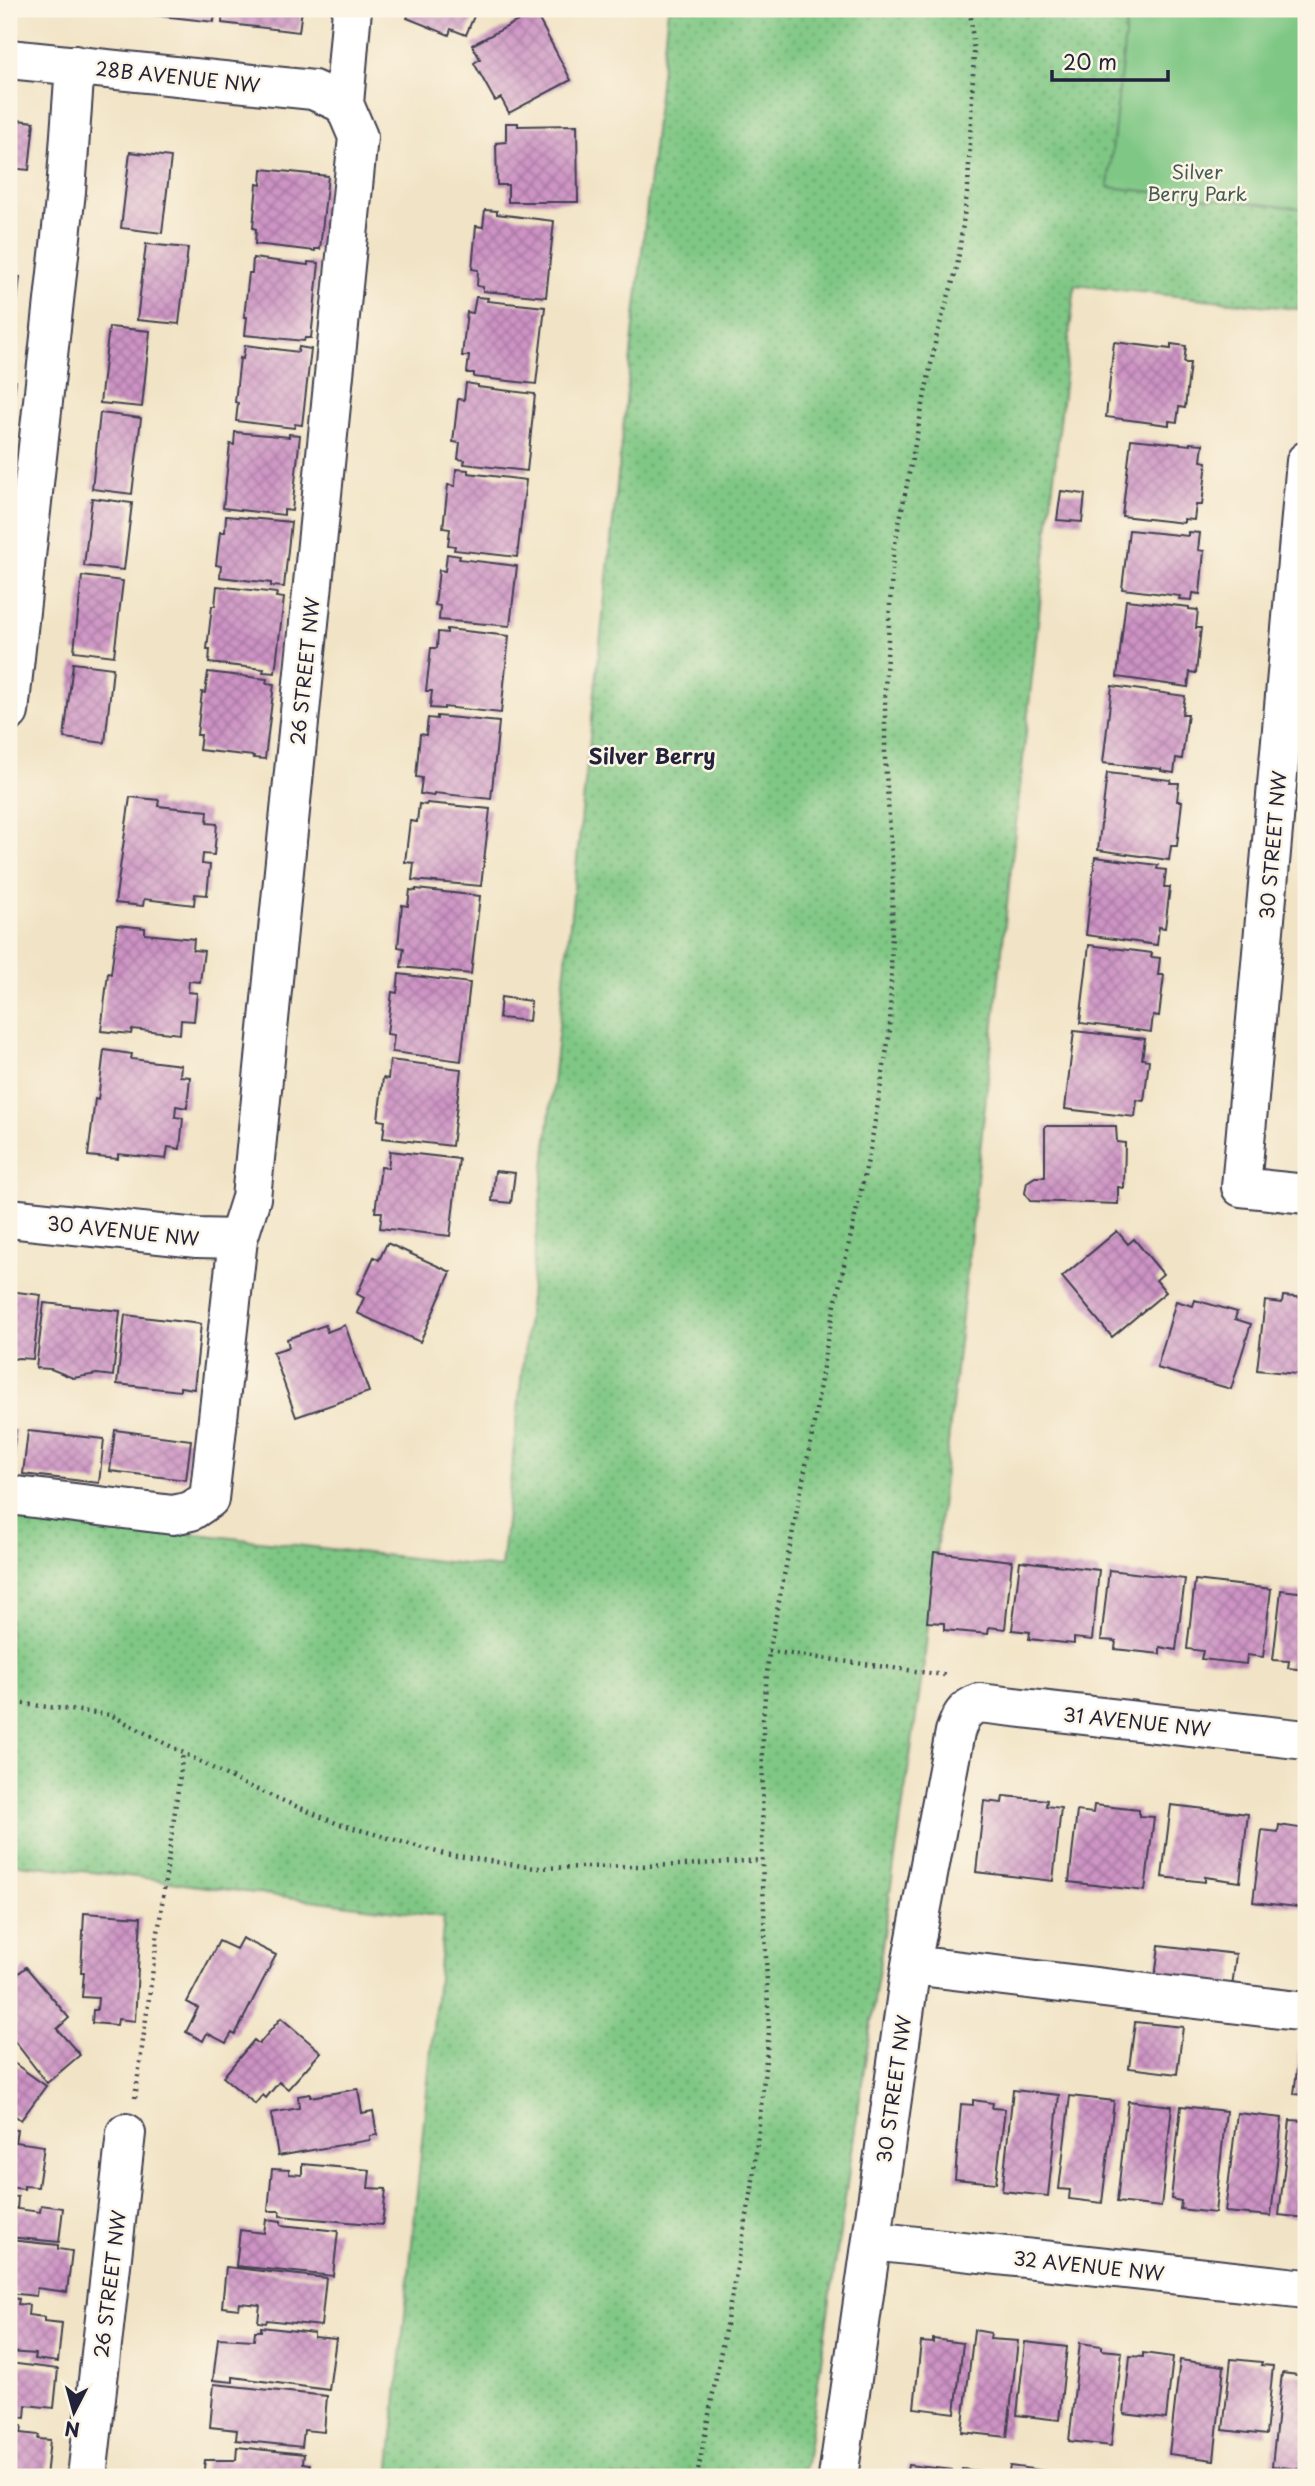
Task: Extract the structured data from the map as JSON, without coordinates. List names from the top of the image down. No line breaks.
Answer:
{"streets":{"street":["28B AVENUE NW","26 STREET NW","30 STREET NW","30 AVENUE NW","31 AVENUE NW","32 AVENUE NW"]},"crossings":[["28B AVENUE NW","26 STREET NW"],["26 STREET NW","30 AVENUE NW"],["30 STREET NW","31 AVENUE NW"],["30 STREET NW","32 AVENUE NW"]],"districts":["Silver Berry"],"parks":["Silver Berry Park"],"scale_bar":"20 m","north":"bottom"}
